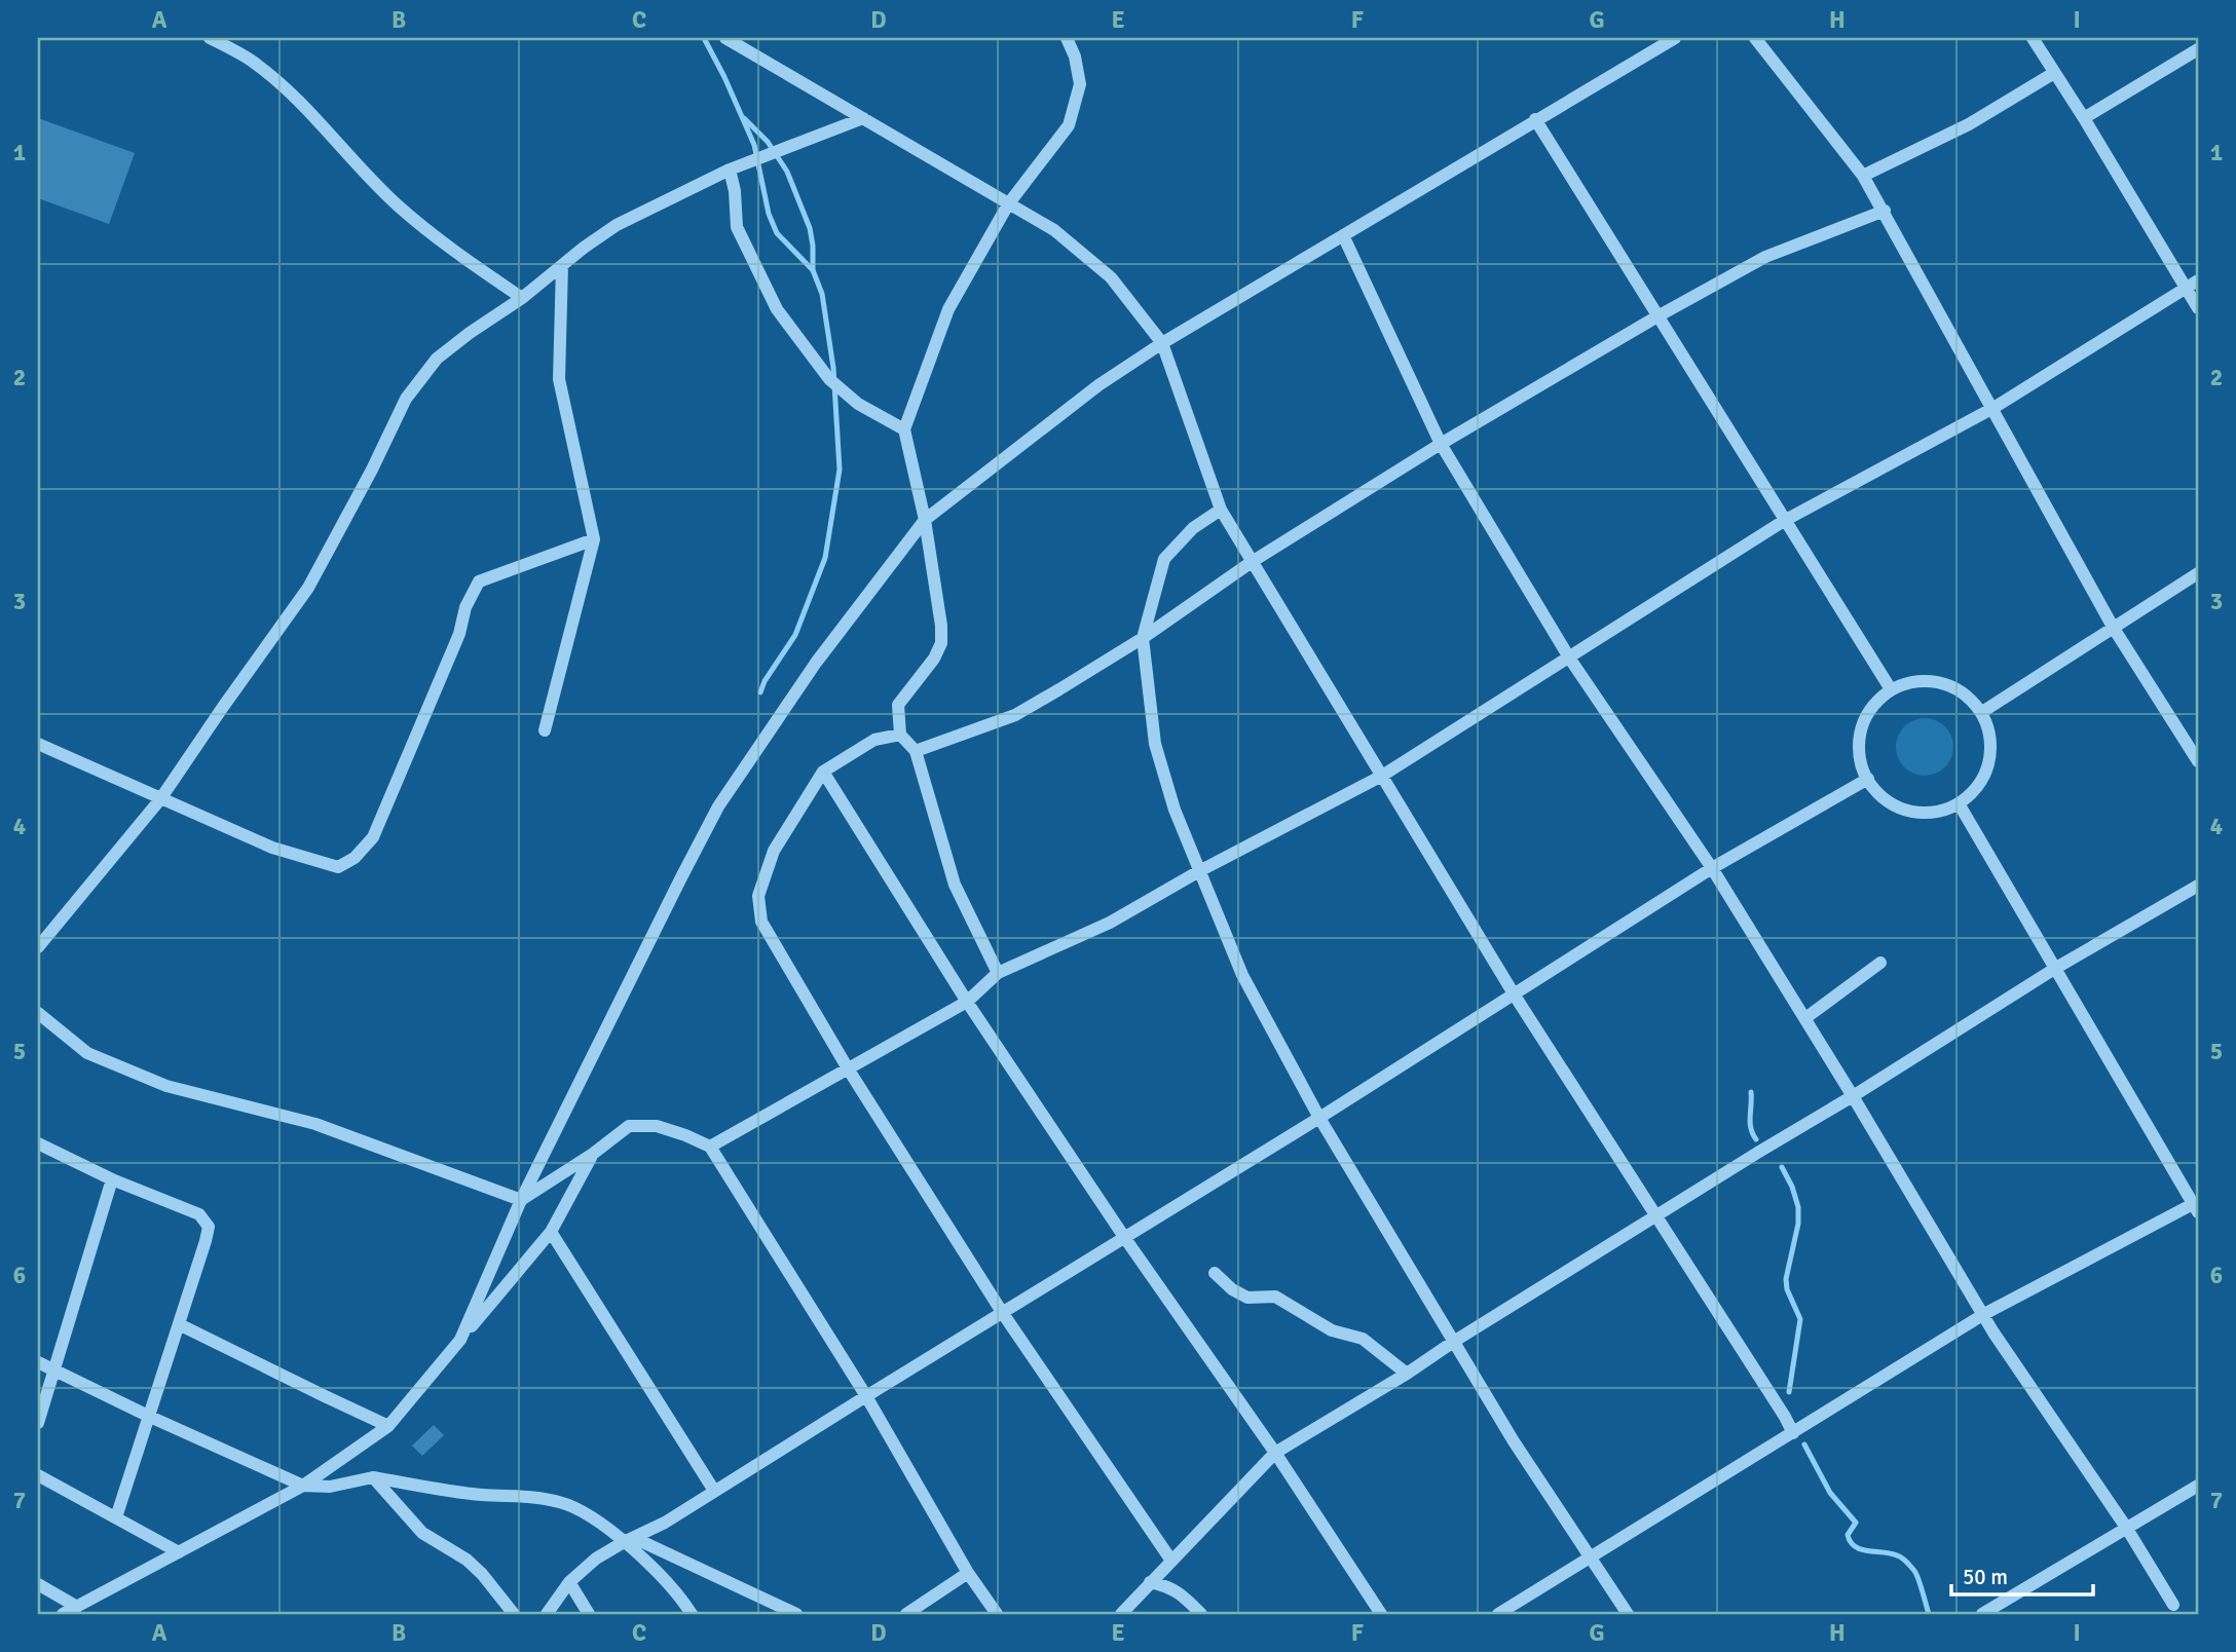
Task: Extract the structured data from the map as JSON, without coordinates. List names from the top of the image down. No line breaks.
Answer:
{"scale_bar":"50 m","grid":{"columns":["A","B","C","D","E","F","G","H","I"],"rows":["1","2","3","4","5","6","7"]}}
